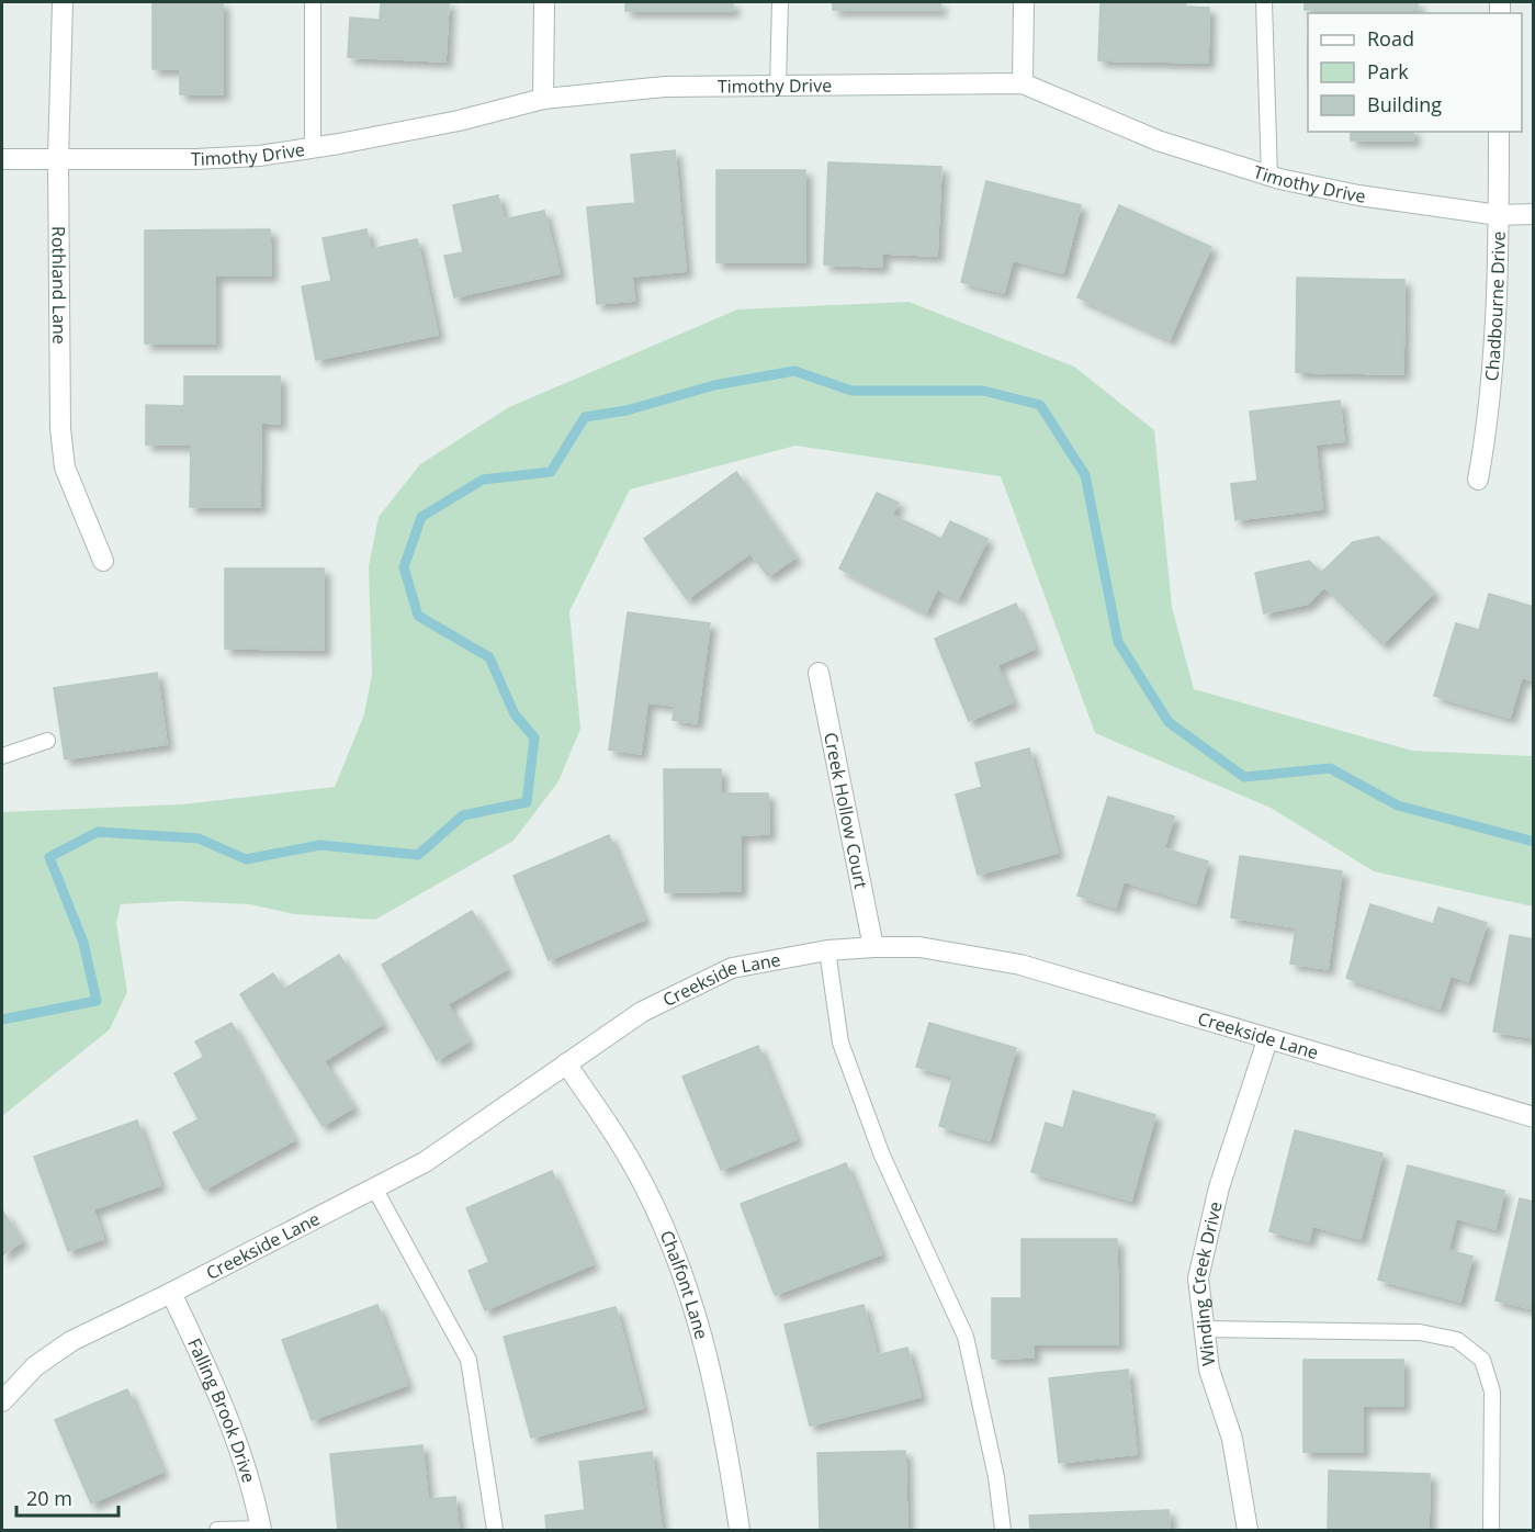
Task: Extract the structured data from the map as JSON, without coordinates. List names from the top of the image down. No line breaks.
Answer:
{"streets":{"street":["Timothy Drive","Rothland Lane","Chadbourne Drive","Creek Hollow Court","Creekside Lane","Winding Creek Drive","Chalfont Lane","Falling Brook Drive"]},"crossings":[["Timothy Drive","Rothland Lane"],["Timothy Drive","Chadbourne Drive"],["Creek Hollow Court","Creekside Lane"],["Creekside Lane","Winding Creek Drive"],["Creekside Lane","Chalfont Lane"],["Creekside Lane","Falling Brook Drive"]],"legend":["Road","Park","Building"],"scale_bar":"20 m"}
